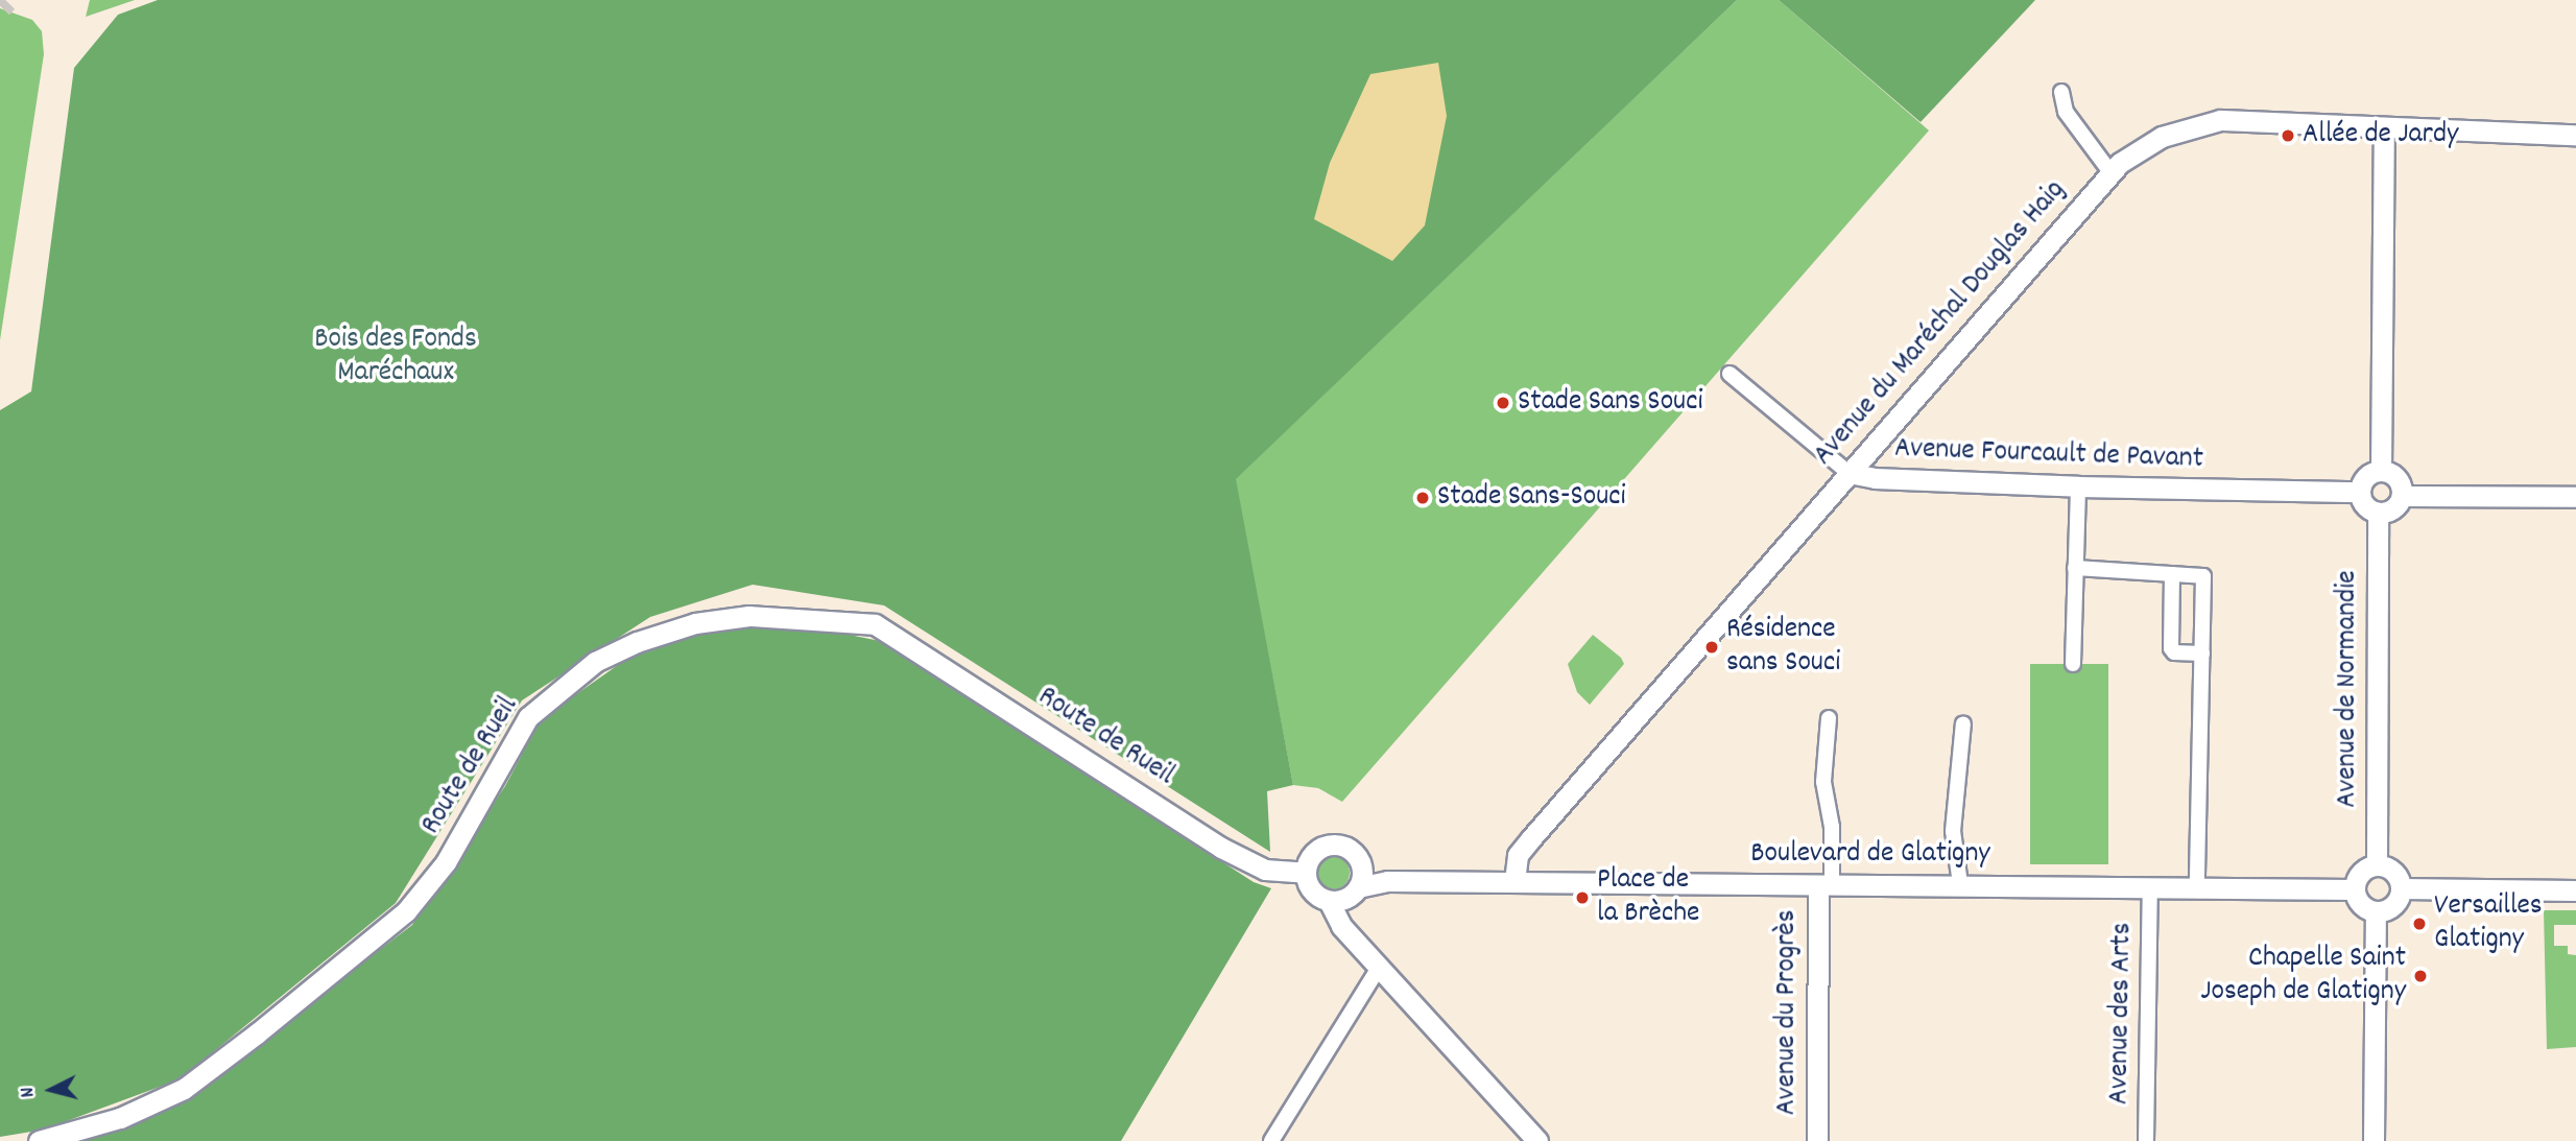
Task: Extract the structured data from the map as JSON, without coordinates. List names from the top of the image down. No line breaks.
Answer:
{"streets":{"street":["Avenue du Maréchal Douglas Haig","Avenue Fourcault de Pavant","Avenue de Normandie","Route de Rueil","Boulevard de Glatigny","Avenue du Progrès","Avenue des Arts"]},"crossings":[["Avenue du Maréchal Douglas Haig","Avenue Fourcault de Pavant"],["Avenue du Maréchal Douglas Haig","Boulevard de Glatigny"],["Avenue Fourcault de Pavant","Avenue de Normandie"],["Avenue de Normandie","Boulevard de Glatigny"],["Route de Rueil","Boulevard de Glatigny"],["Boulevard de Glatigny","Avenue du Progrès"],["Boulevard de Glatigny","Avenue des Arts"]],"parks":["Bois des Fonds Maréchaux"],"places":["Allée de Jardy","Stade Sans Souci","Stade Sans-Souci","Résidence sans Souci","Place de la Brèche","Versailles Glatigny","Chapelle Saint Joseph de Glatigny"],"north":"left"}
